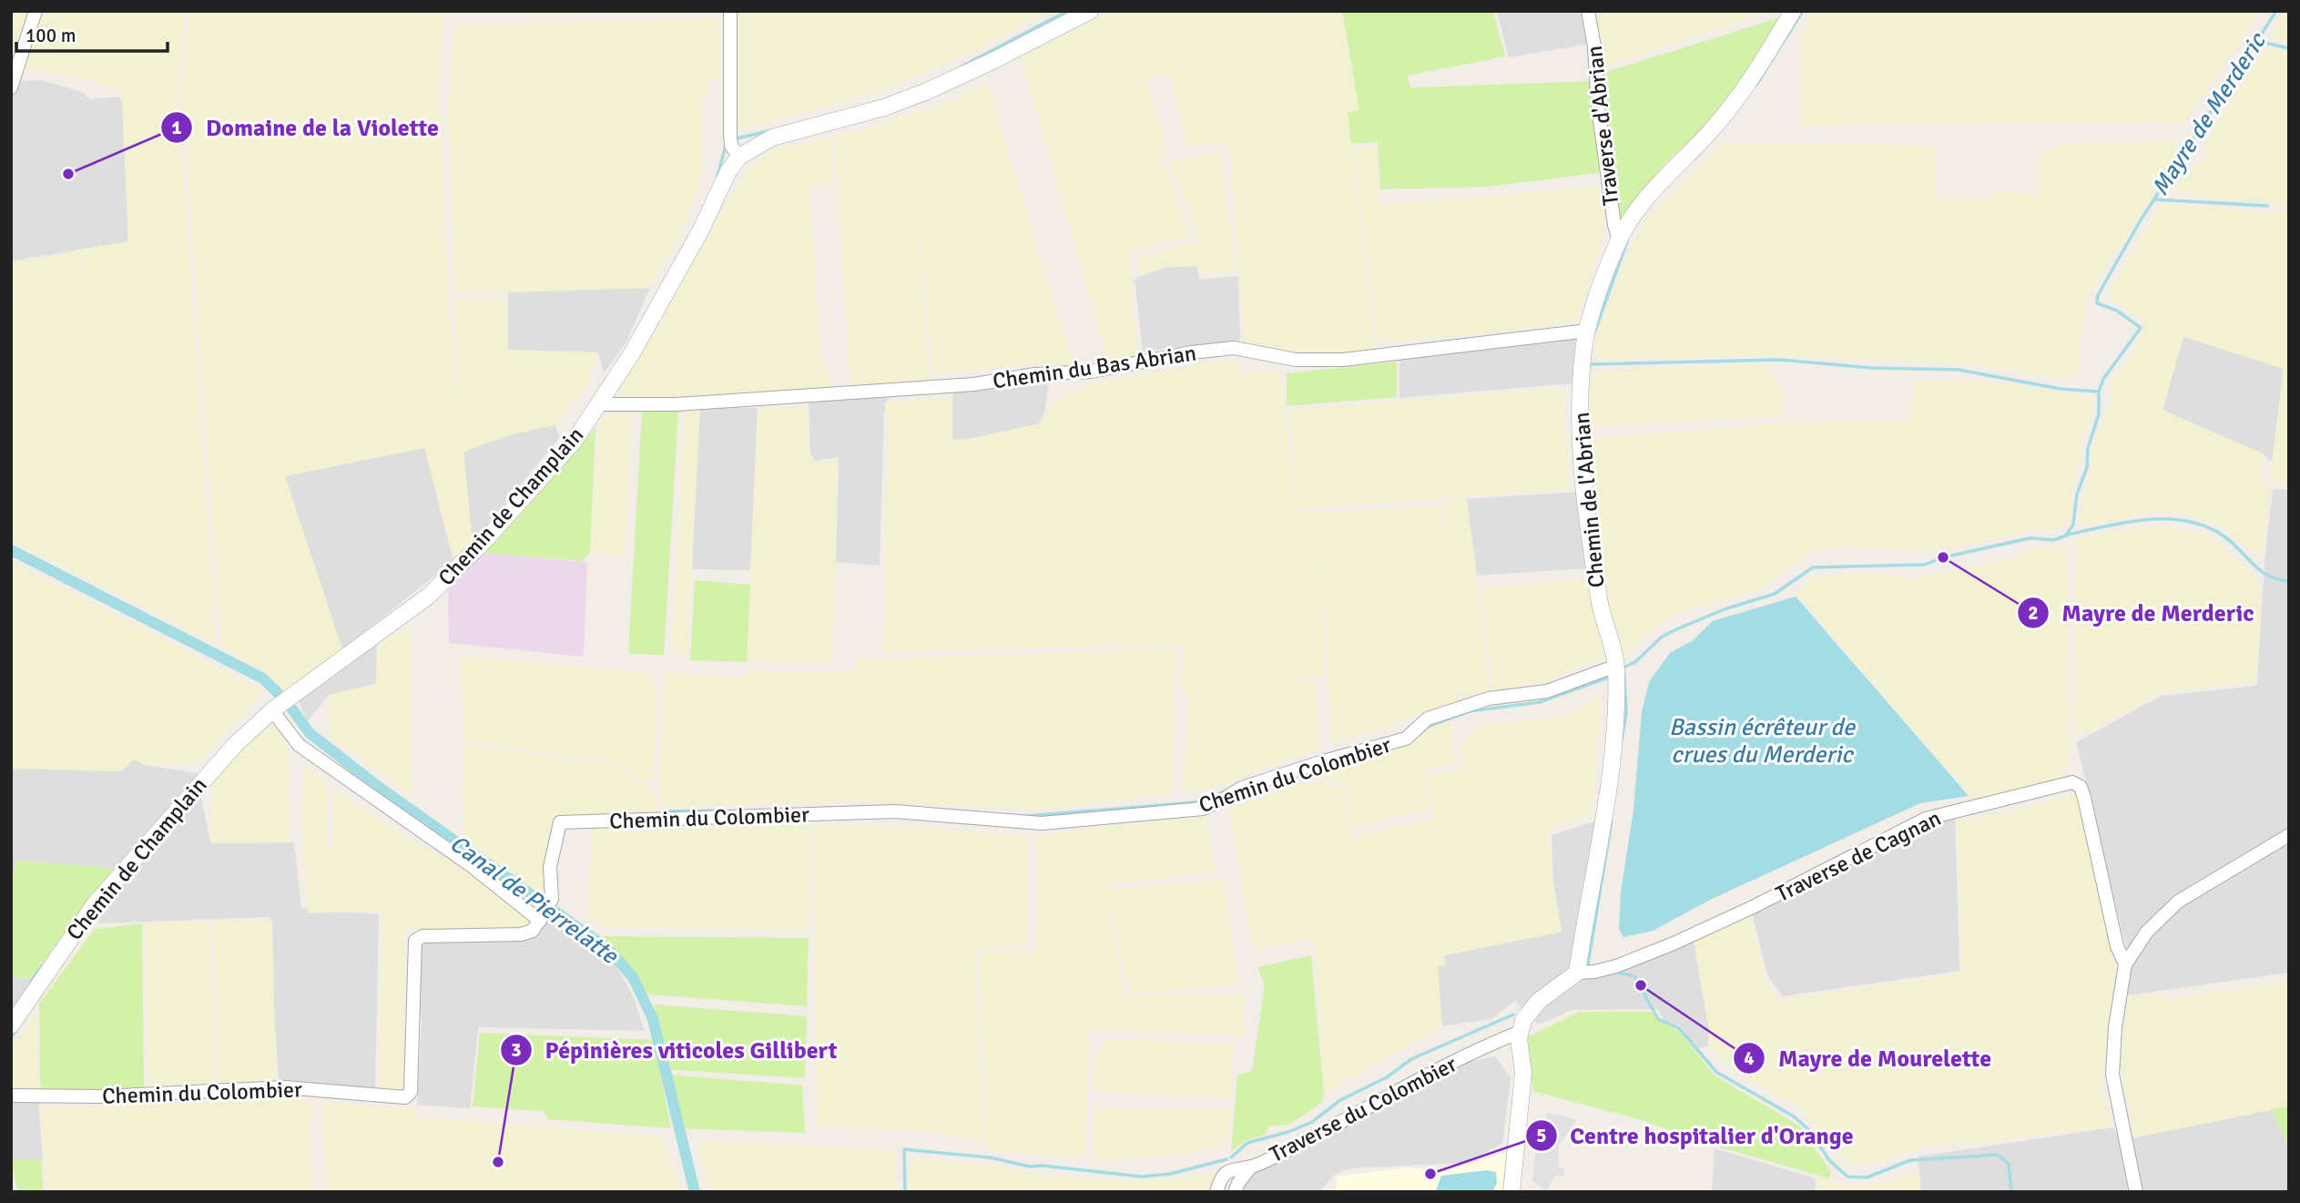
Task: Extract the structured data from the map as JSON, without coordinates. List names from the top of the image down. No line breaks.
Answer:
{"streets":{"street":["Traverse d'Abrian","Chemin du Bas Abrian","Chemin de l'Abrian","Chemin de Champlain","Chemin du Colombier","Traverse de Cagnan","Traverse du Colombier"]},"crossings":[["Traverse d'Abrian","Chemin de l'Abrian"],["Chemin du Bas Abrian","Chemin de l'Abrian"],["Chemin du Bas Abrian","Chemin de Champlain"],["Chemin de l'Abrian","Chemin du Colombier"],["Chemin de l'Abrian","Traverse de Cagnan"]],"water":["Mayre de Merderic","Bassin écrêteur de crues du Merderic","Canal de Pierrelatte"],"places":["Domaine de la Violette","Mayre de Merderic","Mayre de Mourelette","Pépinières viticoles Gillibert","Centre hospitalier d'Orange"],"scale_bar":"100 m"}
